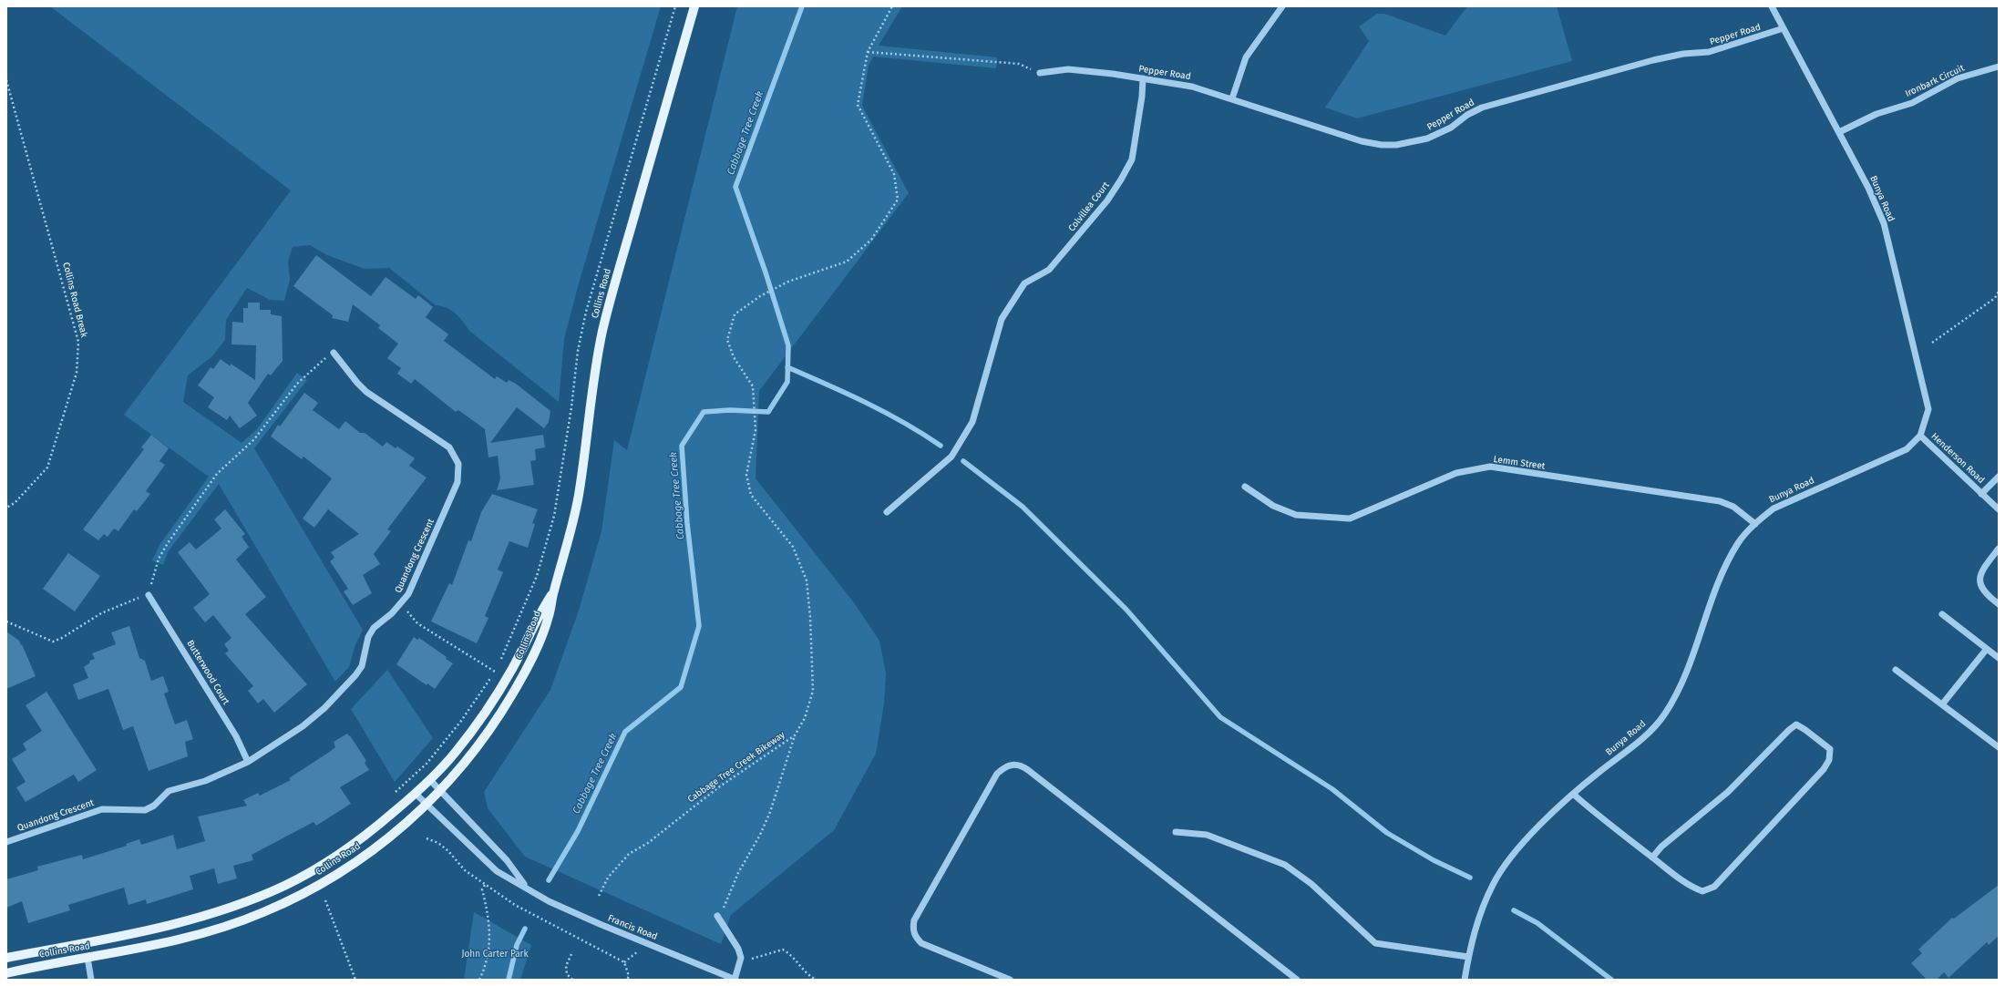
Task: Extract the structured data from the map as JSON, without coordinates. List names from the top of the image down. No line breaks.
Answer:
{"streets":{"main road":["Collins Road"],"street":["Pepper Road","Ironbark Circuit","Bunya Road","Colvillea Court","Henderson Road","Lemm Street","Quandong Crescent","Butterwood Court","Francis Road"],"path":["Collins Road Break","Cabbage Tree Creek Bikeway"]},"crossings":[["Pepper Road","Bunya Road"],["Pepper Road","Colvillea Court"],["Ironbark Circuit","Bunya Road"],["Bunya Road","Henderson Road"],["Bunya Road","Lemm Street"],["Collins Road","Francis Road"],["Quandong Crescent","Butterwood Court"]],"water":["Cabbage Tree Creek"],"parks":["John Carter Park"]}
